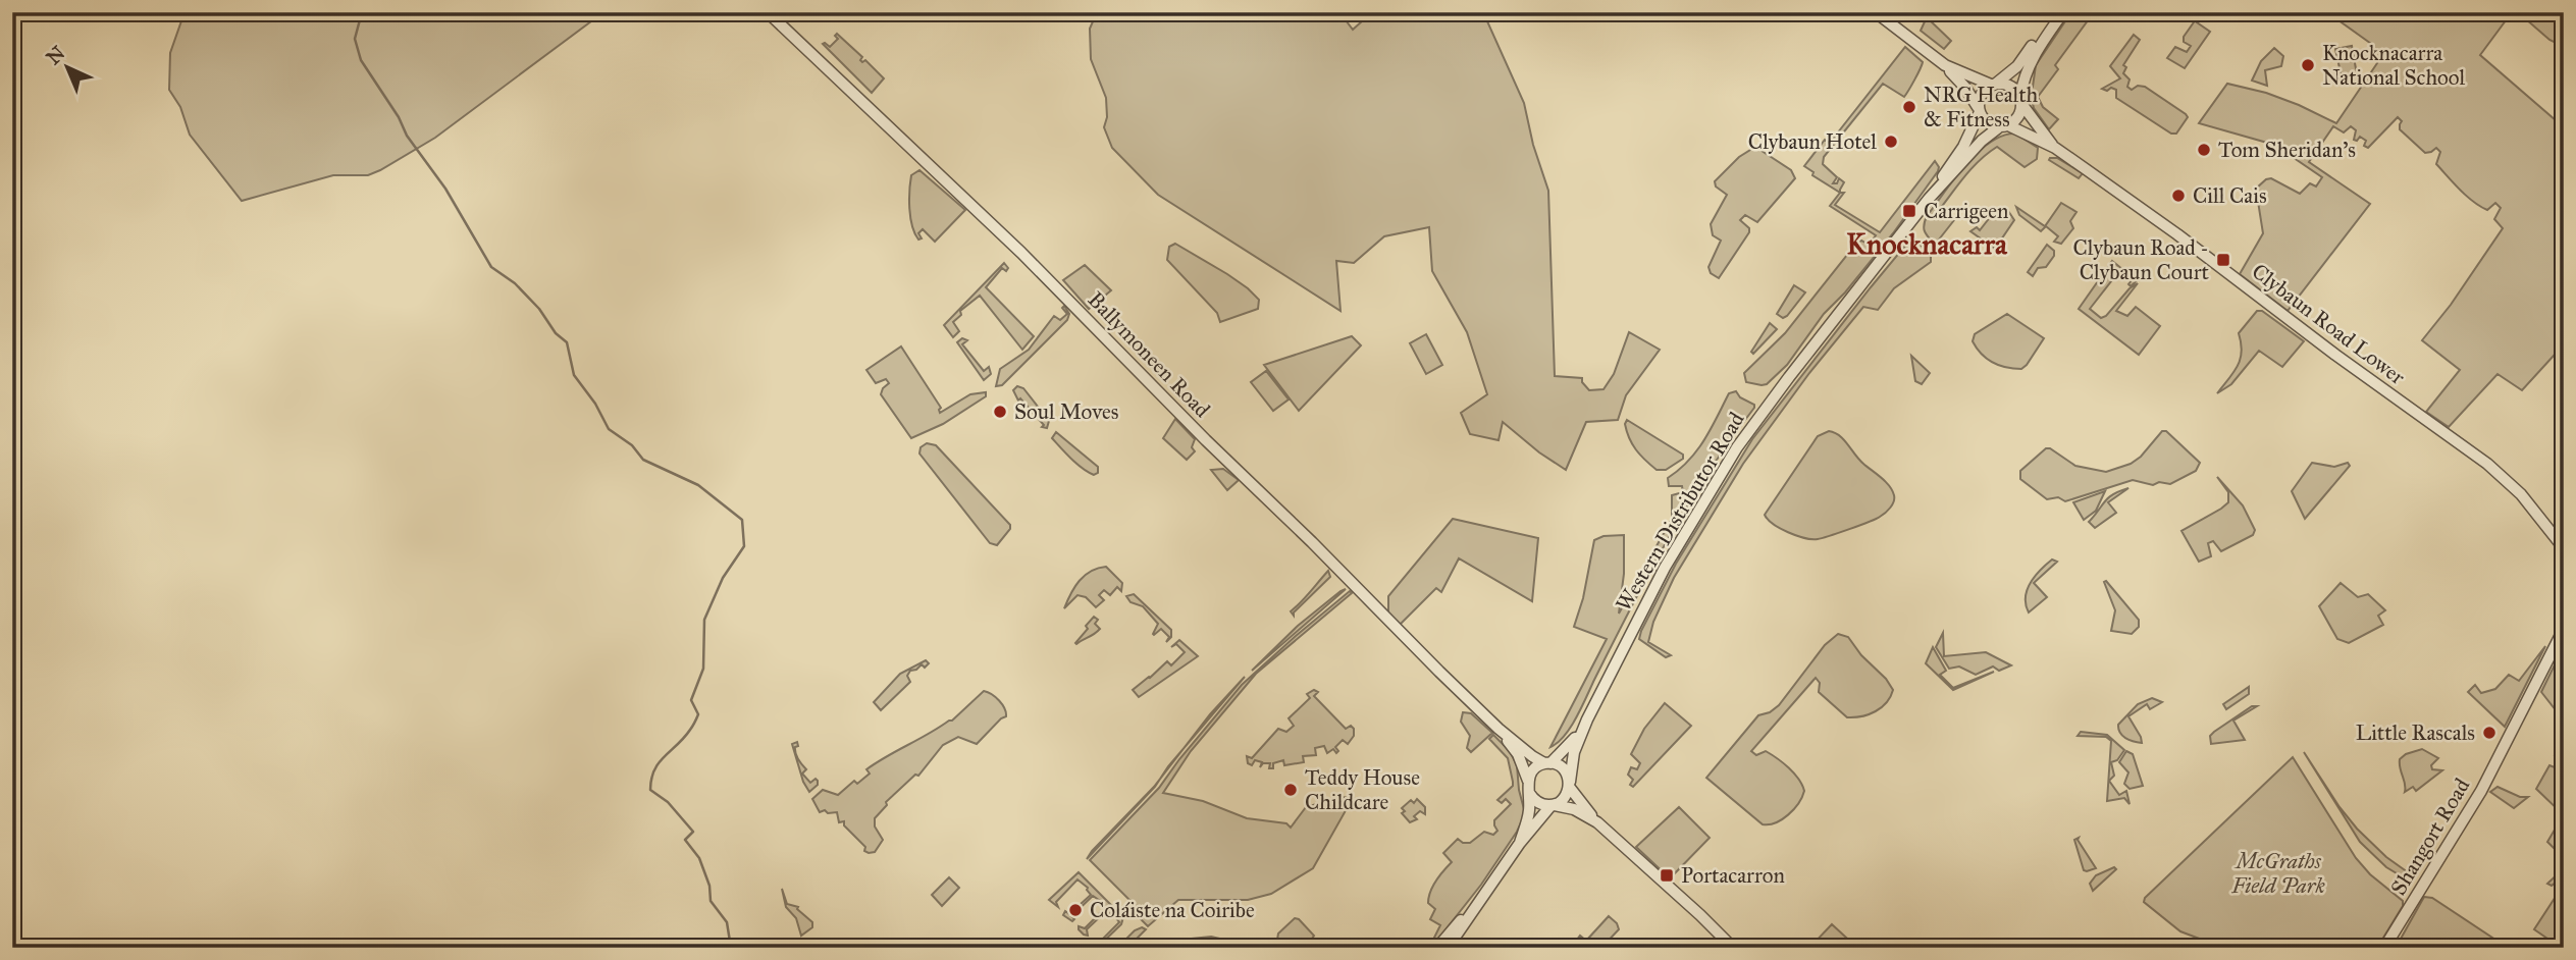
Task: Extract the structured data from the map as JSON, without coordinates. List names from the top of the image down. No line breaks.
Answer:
{"streets":{"street":["Clybaun Road Lower","Ballymoneen Road","Western Distributor Road","Shangort Road"]},"crossings":[["Clybaun Road Lower","Western Distributor Road"],["Ballymoneen Road","Western Distributor Road"]],"districts":["Knocknacarra"],"parks":["McGraths Field Park"],"places":{"other":["Knocknacarra National School","NRG Health & Fitness","Clybaun Hotel","Tom Sheridan’s","Cill Cais","Soul Moves","Little Rascals","Teddy House Childcare","Coláiste na Coiribe"],"transit":["Carrigeen","Clybaun Road - Clybaun Court","Portacarron"]},"north":"top left"}
